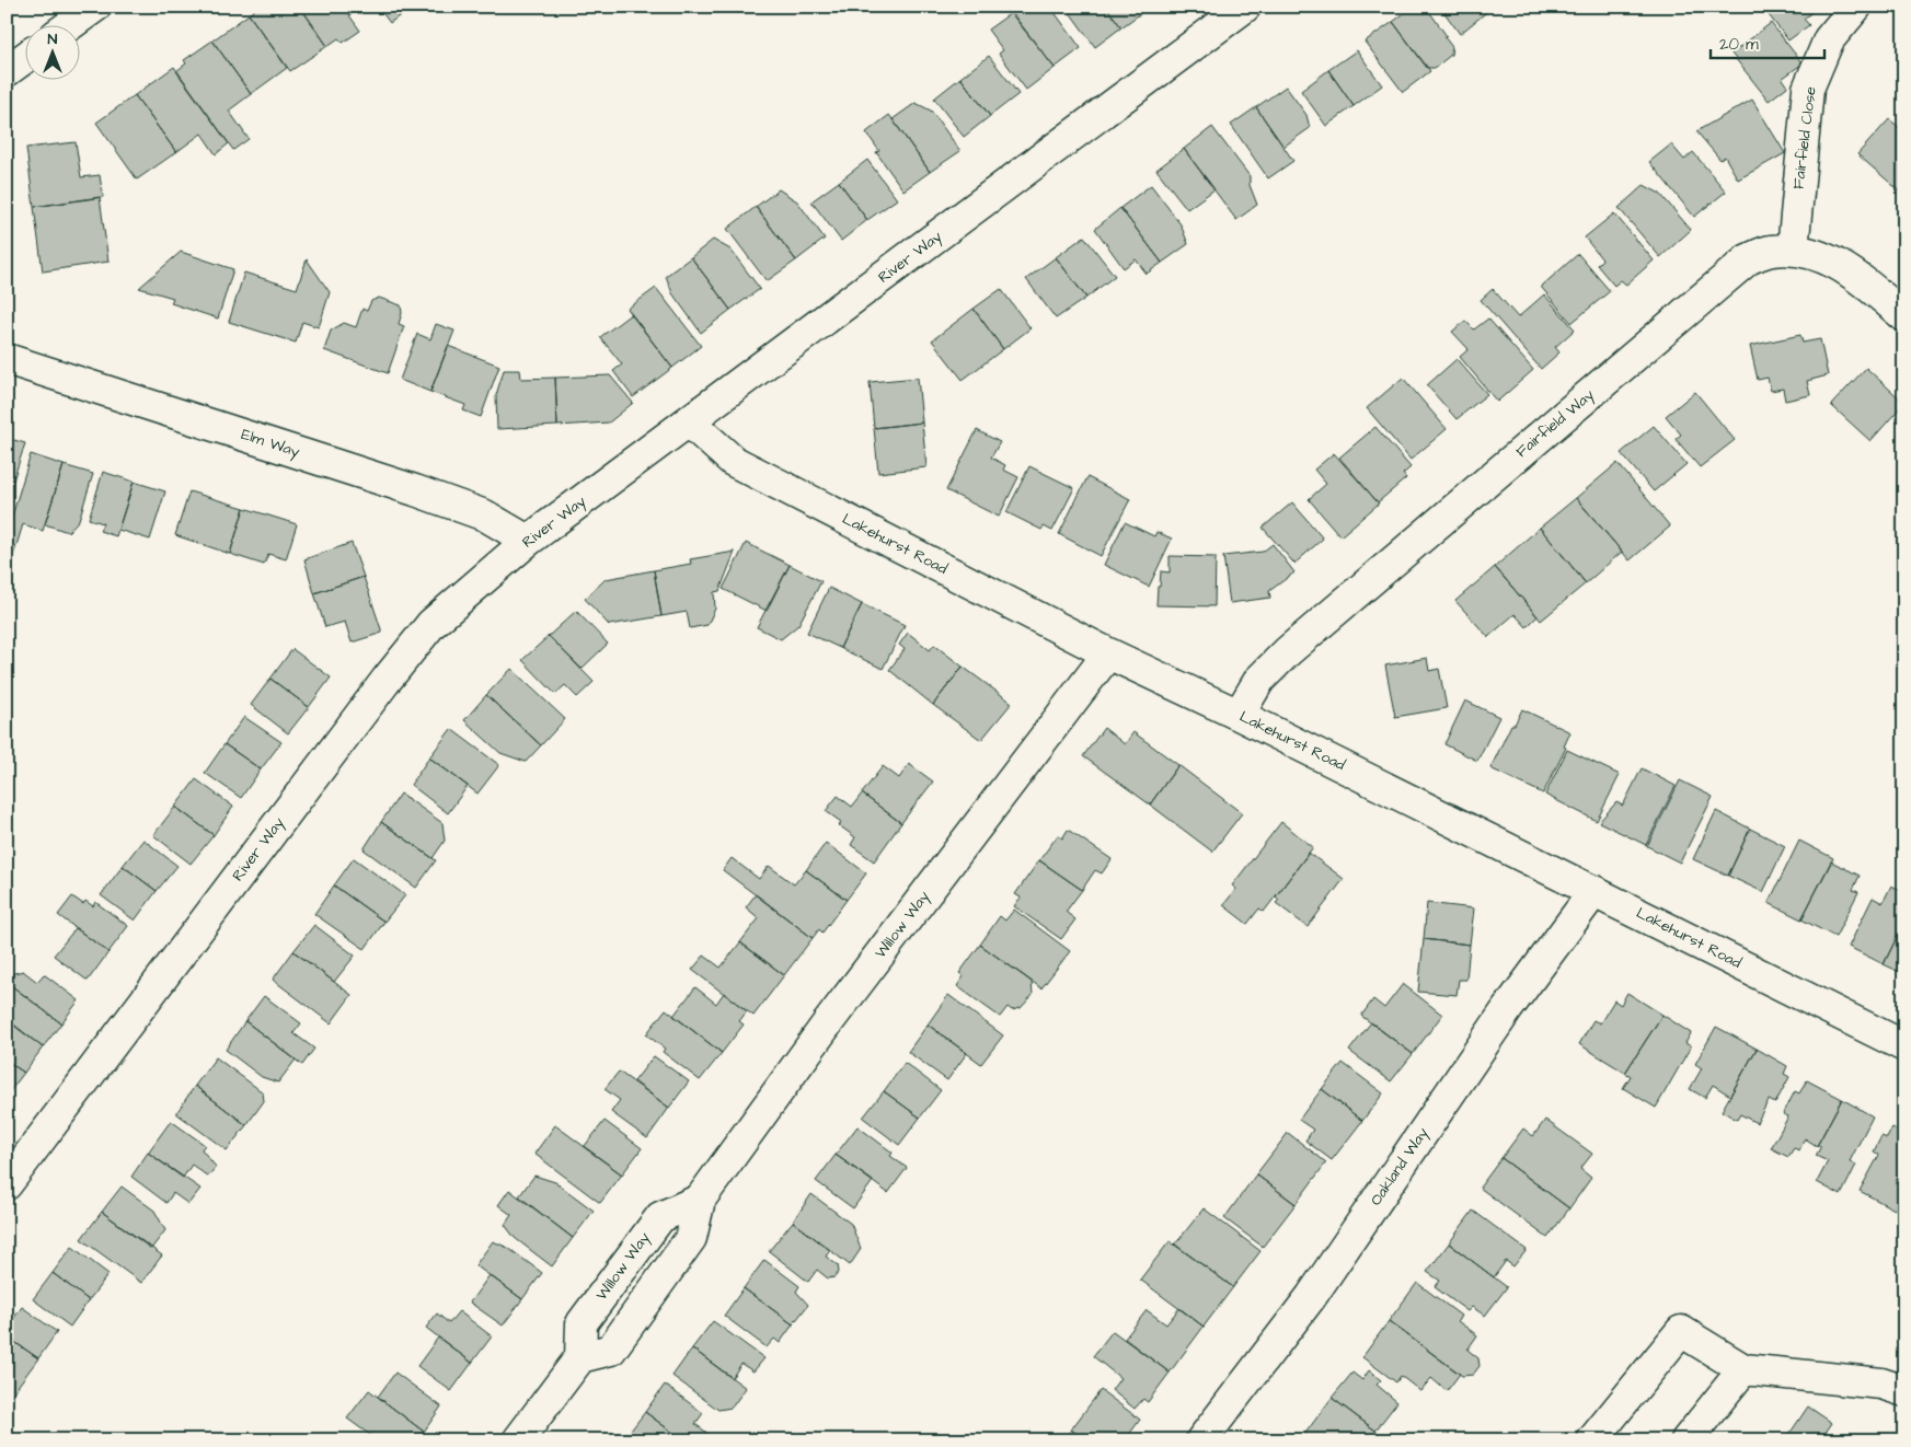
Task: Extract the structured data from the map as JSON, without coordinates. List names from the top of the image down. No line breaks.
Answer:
{"streets":{"street":["Fairfield Close","River Way","Fairfield Way","Elm Way","Lakehurst Road","Willow Way","Oakland Way"]},"crossings":[["Fairfield Close","Fairfield Way"],["River Way","Elm Way"],["River Way","Lakehurst Road"],["Fairfield Way","Lakehurst Road"],["Lakehurst Road","Willow Way"],["Lakehurst Road","Oakland Way"]],"scale_bar":"20 m","north":"top"}
